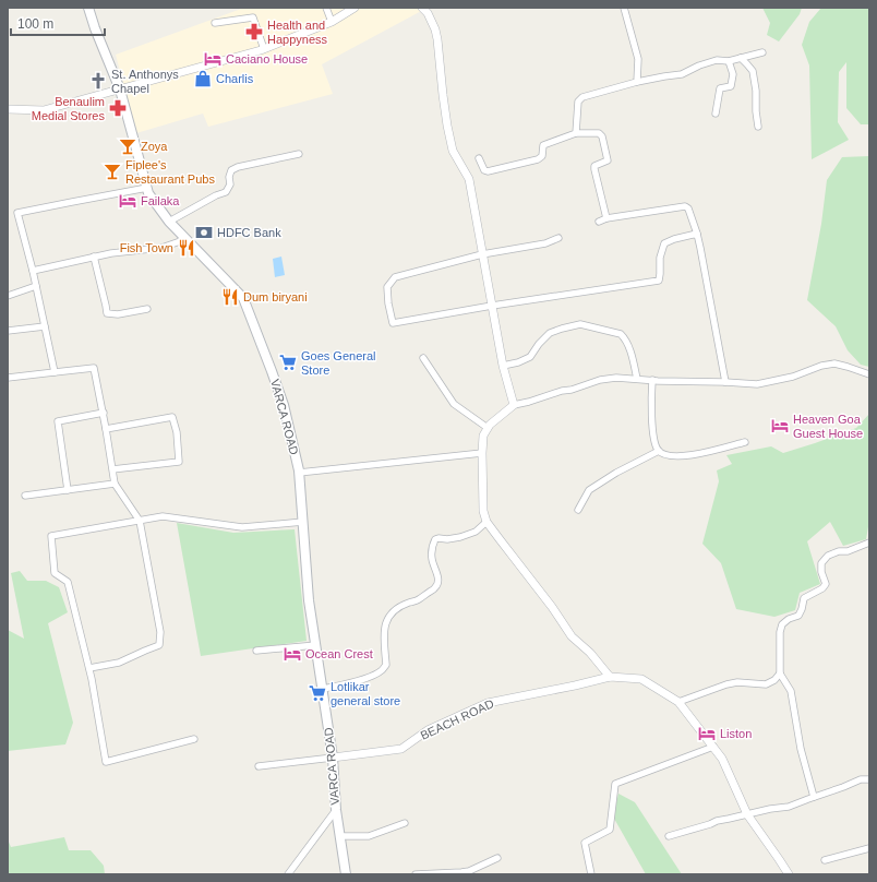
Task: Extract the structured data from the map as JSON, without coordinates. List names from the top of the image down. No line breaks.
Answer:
{"streets":{"main road":["VARCA ROAD"],"street":["BEACH ROAD"]},"crossings":[["VARCA ROAD","BEACH ROAD"]],"places":{"pharmacy":["Health and Happyness","Benaulim Medial Stores"],"hotel":["Caciano House","Failaka","Heaven Goa Guest House","Ocean Crest","Liston"],"shop":["Charlis"],"church":["St. Anthonys Chapel"],"bar":["Zoya","Fiplee's Restaurant Pubs"],"bank":["HDFC Bank"],"restaurant":["Fish Town","Dum biryani"],"supermarket":["Goes General Store","Lotlikar general store"]},"scale_bar":"100 m"}
